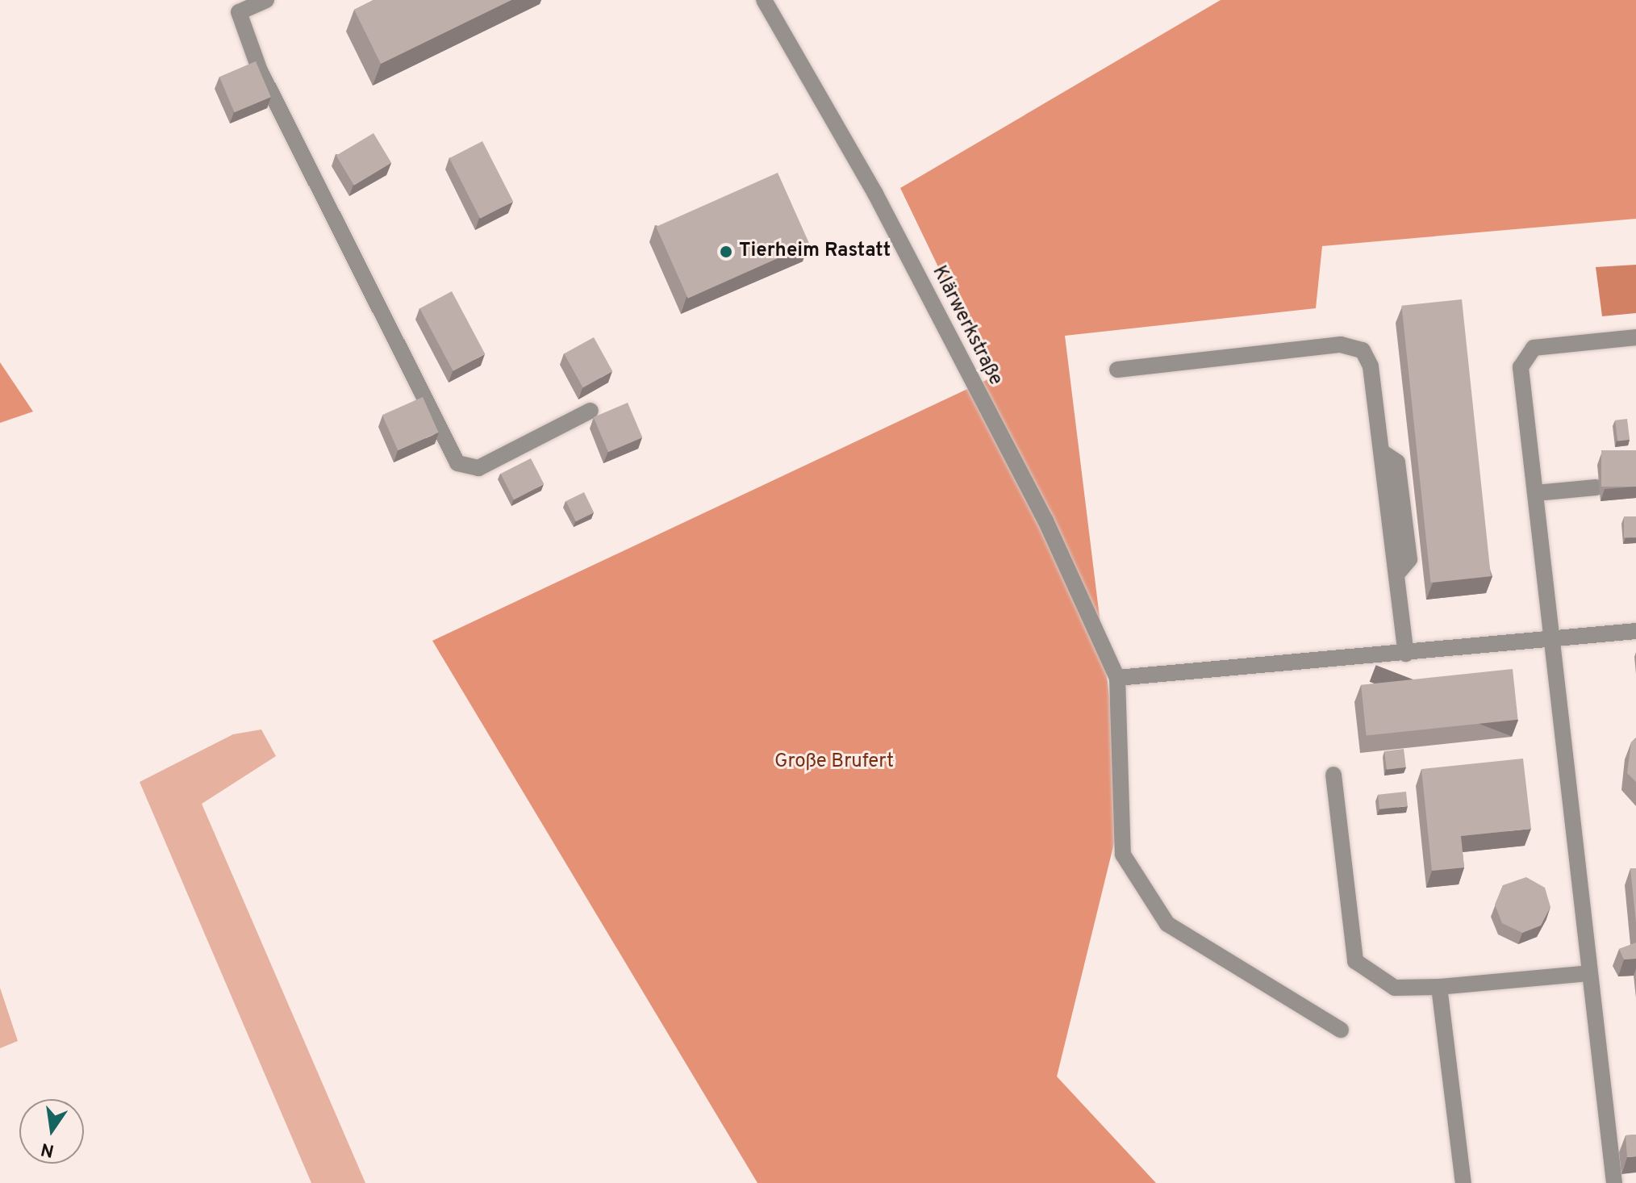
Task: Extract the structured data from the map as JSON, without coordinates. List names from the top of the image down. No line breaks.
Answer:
{"streets":{"lane":["Klärwerkstraße"]},"parks":["Große Brufert"],"places":["Tierheim Rastatt"],"north":"bottom"}
